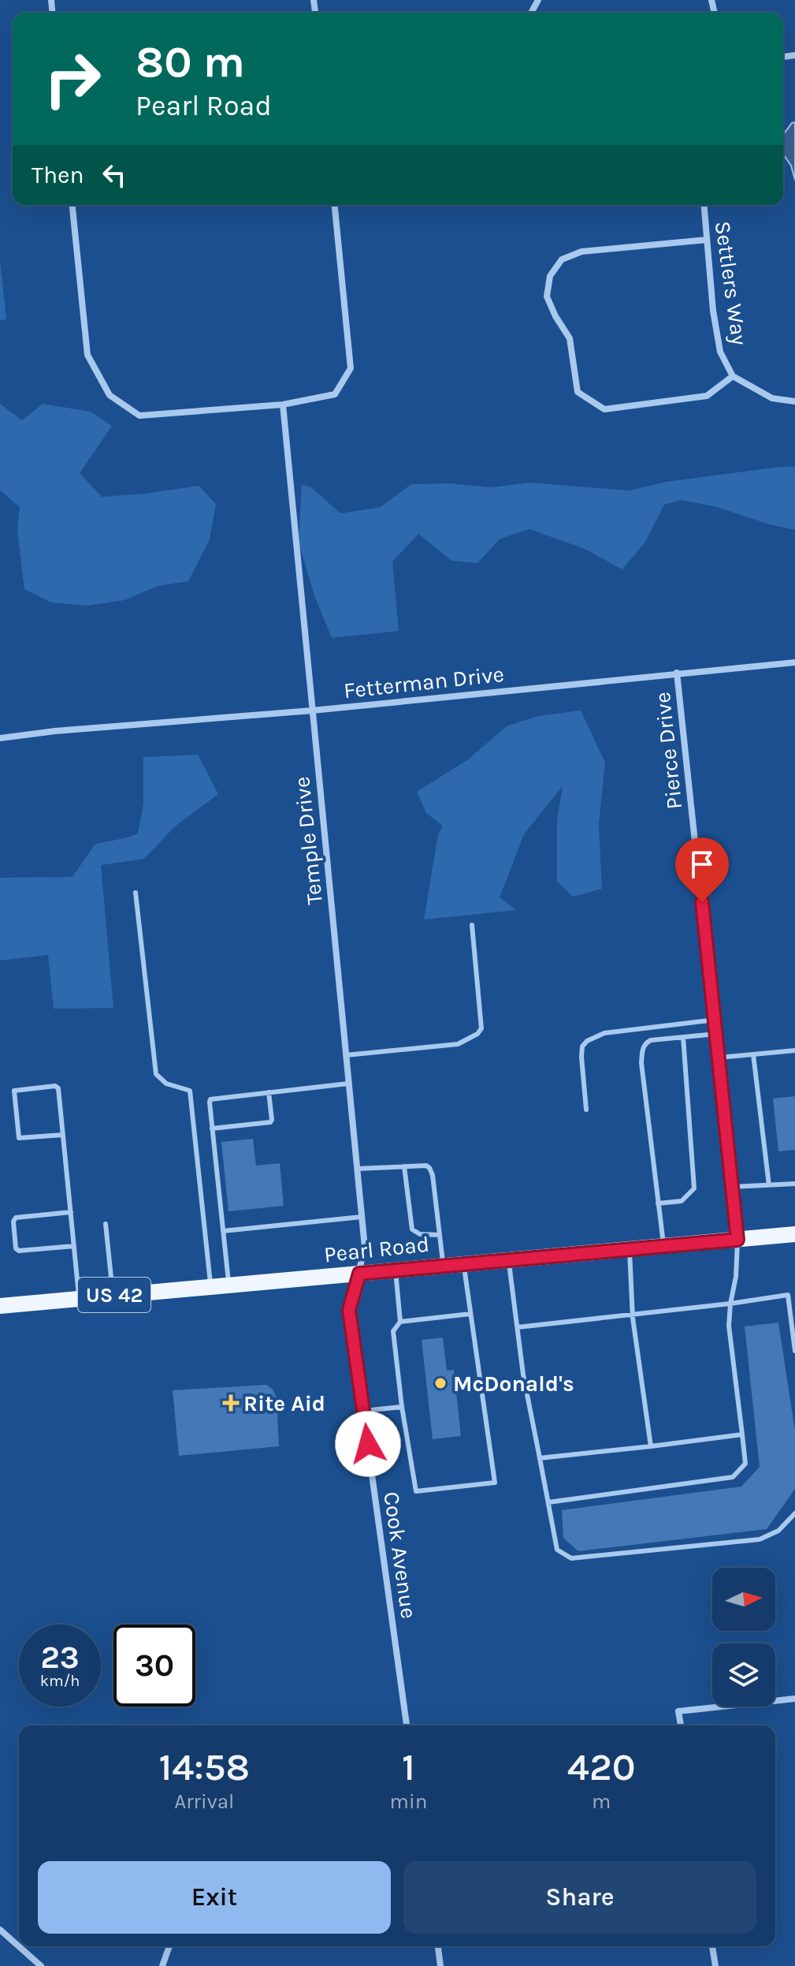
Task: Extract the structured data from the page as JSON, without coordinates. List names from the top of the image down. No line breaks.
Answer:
{"streets":{"main road":["Pearl Road","US 42"],"street":["Settlers Way","Fetterman Drive","Pierce Drive","Temple Drive","Cook Avenue"]},"crossings":[["Fetterman Drive","Pierce Drive"],["Fetterman Drive","Temple Drive"],["Pierce Drive","Pearl Road"],["Temple Drive","Pearl Road"],["Temple Drive","Cook Avenue"],["Pearl Road","Cook Avenue"]],"places":{"other":["McDonald's"],"health":["Rite Aid"]},"north":"right","page":{"turn":["80 m","Pearl Road"],"then":"Then","speed":"23 km/h","limit":"30","eta":["14:58","Arrival","1","min","420","m"],"buttons":["Exit","Share"]}}
